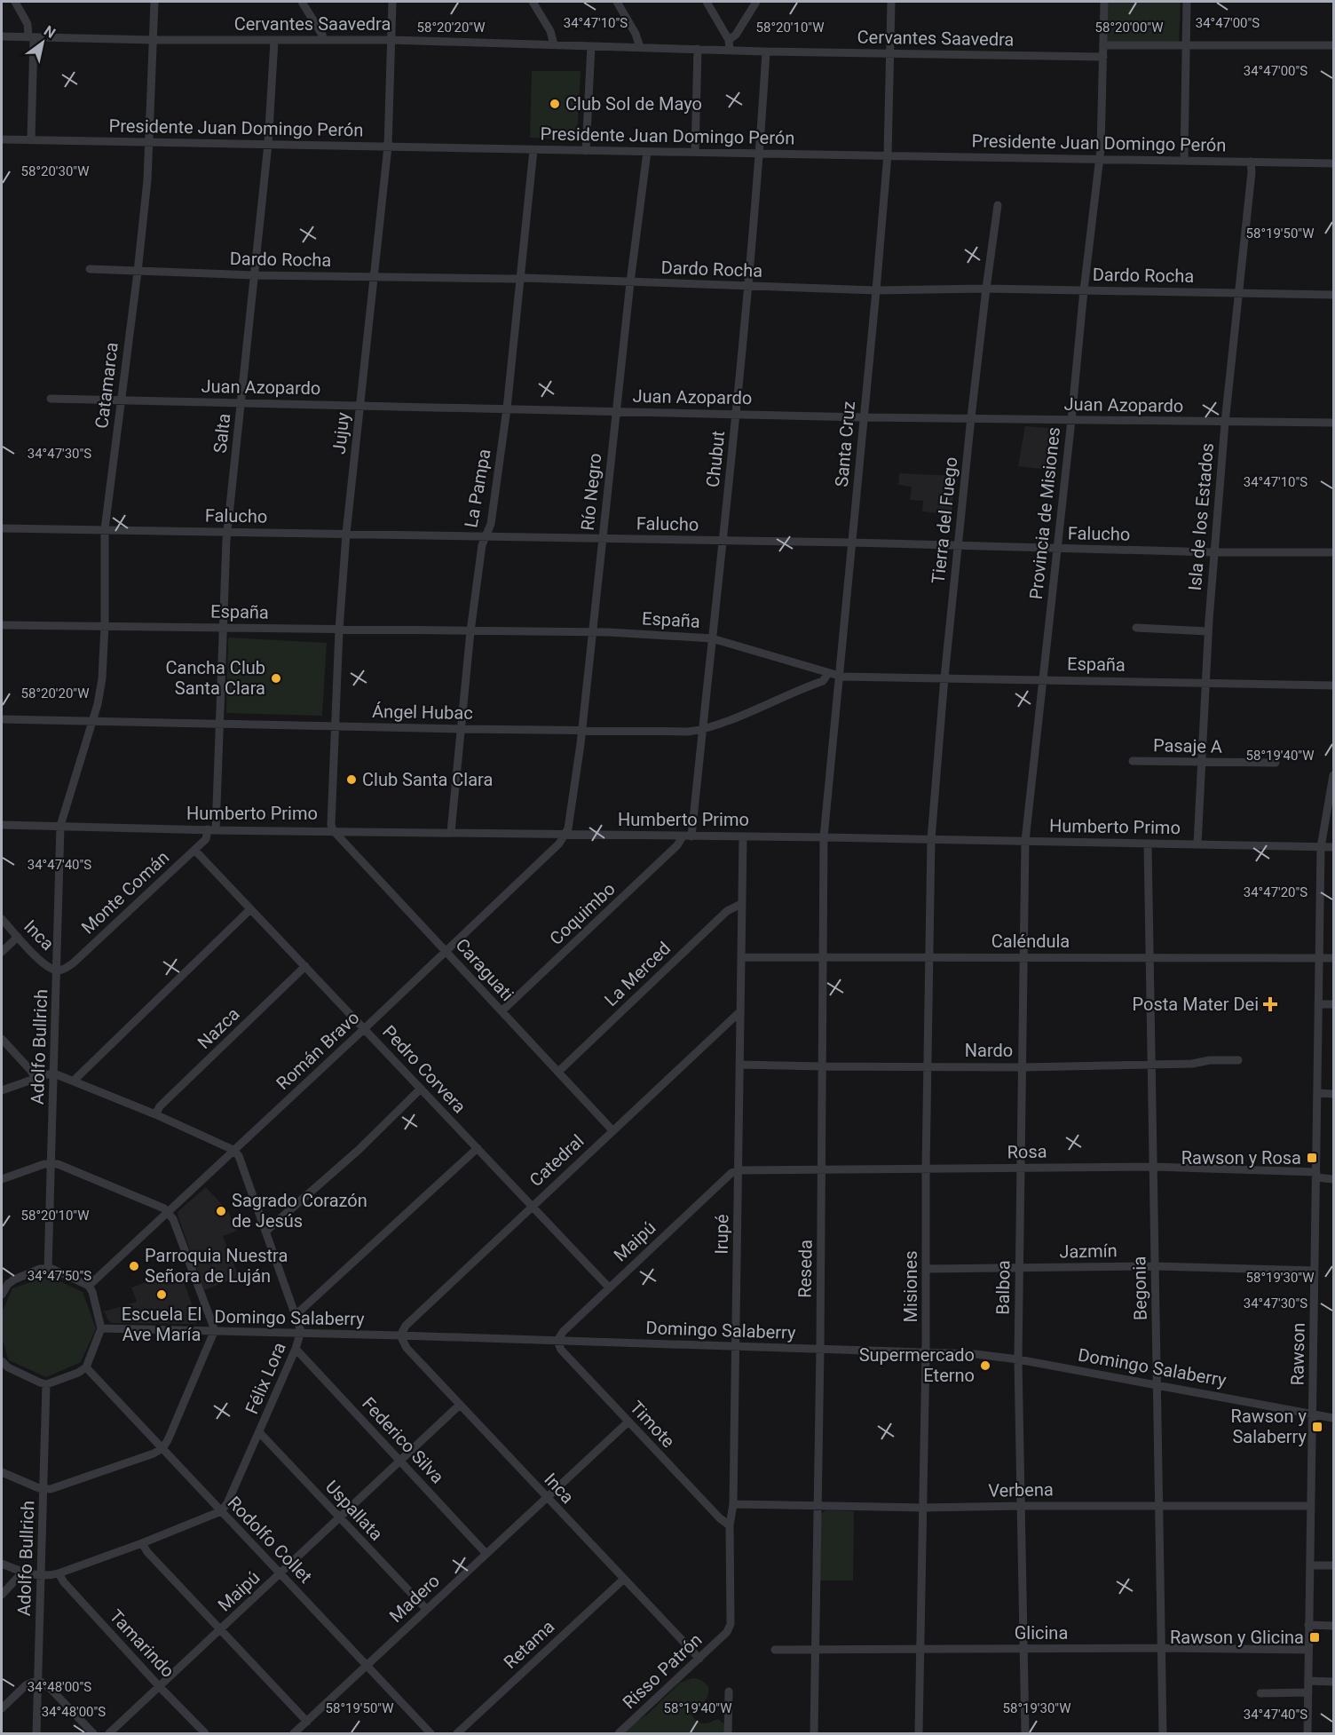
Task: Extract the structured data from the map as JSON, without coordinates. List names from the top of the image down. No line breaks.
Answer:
{"streets":{"street":["Cervantes Saavedra","Presidente Juan Domingo Perón","Dardo Rocha","Catamarca","Juan Azopardo","Salta","Jujuy","Santa Cruz","Chubut","La Pampa","Río Negro","Provincia de Misiones","Falucho","Isla de los Estados","Tierra del Fuego","España","Ángel Hubac","Pasaje A","Humberto Primo","Monte Comán","Coquimbo","Inca","Caléndula","Caraguati","La Merced","Nazca","Adolfo Bullrich","Román Bravo","Nardo","Pedro Corvera","Rosa","Catedral","Irupé","Maipú","Jazmín","Reseda","Misiones","Balboa","Begonia","Domingo Salaberry","Rawson","Félix Lora","Timote","Federico Silva","Verbena","Uspallata","Rodolfo Collet","Madero","Glicina","Tamarindo","Retama","Risso Patrón"]},"crossings":[["Cervantes Saavedra","Catamarca"],["Cervantes Saavedra","Salta"],["Cervantes Saavedra","Jujuy"],["Cervantes Saavedra","Santa Cruz"],["Cervantes Saavedra","Chubut"],["Cervantes Saavedra","Provincia de Misiones"],["Presidente Juan Domingo Perón","Catamarca"],["Presidente Juan Domingo Perón","Salta"],["Presidente Juan Domingo Perón","Jujuy"],["Presidente Juan Domingo Perón","Santa Cruz"],["Presidente Juan Domingo Perón","Chubut"],["Presidente Juan Domingo Perón","La Pampa"],["Presidente Juan Domingo Perón","Río Negro"],["Presidente Juan Domingo Perón","Provincia de Misiones"],["Presidente Juan Domingo Perón","Isla de los Estados"],["Dardo Rocha","Catamarca"],["Dardo Rocha","Salta"],["Dardo Rocha","Jujuy"],["Dardo Rocha","Santa Cruz"],["Dardo Rocha","Chubut"],["Dardo Rocha","La Pampa"],["Dardo Rocha","Río Negro"],["Dardo Rocha","Provincia de Misiones"],["Dardo Rocha","Isla de los Estados"],["Dardo Rocha","Tierra del Fuego"],["Catamarca","Juan Azopardo"],["Catamarca","Falucho"],["Catamarca","España"],["Catamarca","Ángel Hubac"],["Catamarca","Humberto Primo"],["Catamarca","Adolfo Bullrich"],["Juan Azopardo","Salta"],["Juan Azopardo","Jujuy"],["Juan Azopardo","Santa Cruz"],["Juan Azopardo","Chubut"],["Juan Azopardo","La Pampa"],["Juan Azopardo","Río Negro"],["Juan Azopardo","Provincia de Misiones"],["Juan Azopardo","Isla de los Estados"],["Juan Azopardo","Tierra del Fuego"],["Salta","Falucho"],["Salta","España"],["Salta","Ángel Hubac"],["Salta","Humberto Primo"],["Salta","Monte Comán"],["Jujuy","Falucho"],["Jujuy","España"],["Jujuy","Ángel Hubac"],["Jujuy","Humberto Primo"],["Jujuy","Caraguati"],["Santa Cruz","Falucho"],["Santa Cruz","España"],["Santa Cruz","Humberto Primo"],["Santa Cruz","Reseda"],["Chubut","Falucho"],["Chubut","España"],["Chubut","Ángel Hubac"],["Chubut","Humberto Primo"],["Chubut","Coquimbo"],["La Pampa","Falucho"],["La Pampa","España"],["La Pampa","Ángel Hubac"],["La Pampa","Humberto Primo"],["Río Negro","Falucho"],["Río Negro","España"],["Río Negro","Ángel Hubac"],["Río Negro","Humberto Primo"],["Río Negro","Román Bravo"],["Provincia de Misiones","Falucho"],["Provincia de Misiones","España"],["Provincia de Misiones","Humberto Primo"],["Provincia de Misiones","Balboa"],["Falucho","Isla de los Estados"],["Falucho","Tierra del Fuego"],["Isla de los Estados","España"],["Isla de los Estados","Pasaje A"],["Isla de los Estados","Humberto Primo"],["Tierra del Fuego","España"],["Tierra del Fuego","Humberto Primo"],["Tierra del Fuego","Misiones"],["España","Ángel Hubac"],["Humberto Primo","Monte Comán"],["Humberto Primo","Coquimbo"],["Humberto Primo","Caraguati"],["Humberto Primo","Adolfo Bullrich"],["Humberto Primo","Román Bravo"],["Humberto Primo","Irupé"],["Humberto Primo","Reseda"],["Humberto Primo","Misiones"],["Humberto Primo","Balboa"],["Humberto Primo","Begonia"],["Humberto Primo","Rawson"],["Monte Comán","Inca"],["Monte Comán","Adolfo Bullrich"],["Monte Comán","Pedro Corvera"],["Coquimbo","Caraguati"],["Inca","Adolfo Bullrich"],["Inca","Catedral"],["Inca","Maipú"],["Inca","Domingo Salaberry"],["Inca","Madero"],["Inca","Retama"],["Inca","Risso Patrón"],["Caléndula","Irupé"],["Caléndula","Reseda"],["Caléndula","Misiones"],["Caléndula","Balboa"],["Caléndula","Begonia"],["Caléndula","Rawson"],["Caraguati","La Merced"],["Caraguati","Román Bravo"],["Caraguati","Catedral"],["La Merced","Irupé"],["Nazca","Pedro Corvera"],["Román Bravo","Pedro Corvera"],["Román Bravo","Félix Lora"],["Nardo","Irupé"],["Nardo","Reseda"],["Nardo","Misiones"],["Nardo","Balboa"],["Nardo","Begonia"],["Pedro Corvera","Catedral"],["Pedro Corvera","Maipú"],["Rosa","Irupé"],["Rosa","Maipú"],["Rosa","Reseda"],["Rosa","Misiones"],["Rosa","Balboa"],["Rosa","Begonia"],["Rosa","Rawson"],["Catedral","Irupé"],["Catedral","Domingo Salaberry"],["Irupé","Maipú"],["Irupé","Domingo Salaberry"],["Irupé","Timote"],["Irupé","Verbena"],["Irupé","Risso Patrón"],["Maipú","Domingo Salaberry"],["Maipú","Timote"],["Maipú","Federico Silva"],["Maipú","Uspallata"],["Maipú","Rodolfo Collet"],["Maipú","Tamarindo"],["Jazmín","Misiones"],["Jazmín","Balboa"],["Jazmín","Begonia"],["Jazmín","Rawson"],["Reseda","Domingo Salaberry"],["Reseda","Verbena"],["Reseda","Glicina"],["Misiones","Domingo Salaberry"],["Misiones","Verbena"],["Misiones","Glicina"],["Balboa","Domingo Salaberry"],["Balboa","Verbena"],["Balboa","Glicina"],["Begonia","Domingo Salaberry"],["Begonia","Verbena"],["Begonia","Glicina"],["Domingo Salaberry","Rawson"],["Domingo Salaberry","Félix Lora"],["Domingo Salaberry","Timote"],["Rawson","Verbena"],["Rawson","Glicina"],["Félix Lora","Federico Silva"],["Félix Lora","Uspallata"],["Félix Lora","Rodolfo Collet"],["Timote","Madero"],["Federico Silva","Madero"],["Uspallata","Madero"],["Rodolfo Collet","Madero"]],"places":{"other":["Club Sol de Mayo","Cancha Club Santa Clara","Club Santa Clara","Sagrado Corazón de Jesús","Parroquia Nuestra Señora de Luján","Escuela El Ave María","Supermercado Eterno"],"health":["Posta Mater Dei"],"transit":["Rawson y Rosa","Rawson y Salaberry","Rawson y Glicina"]},"north":"top right","coordinates":["34°47'00\"S","34°47'10\"S","58°20'10\"W","58°20'20\"W","58°20'00\"W","58°20'30\"W","58°19'50\"W","34°47'30\"S","58°19'40\"W","34°47'40\"S","34°47'20\"S","34°47'50\"S","58°19'30\"W","34°48'00\"S"]}
